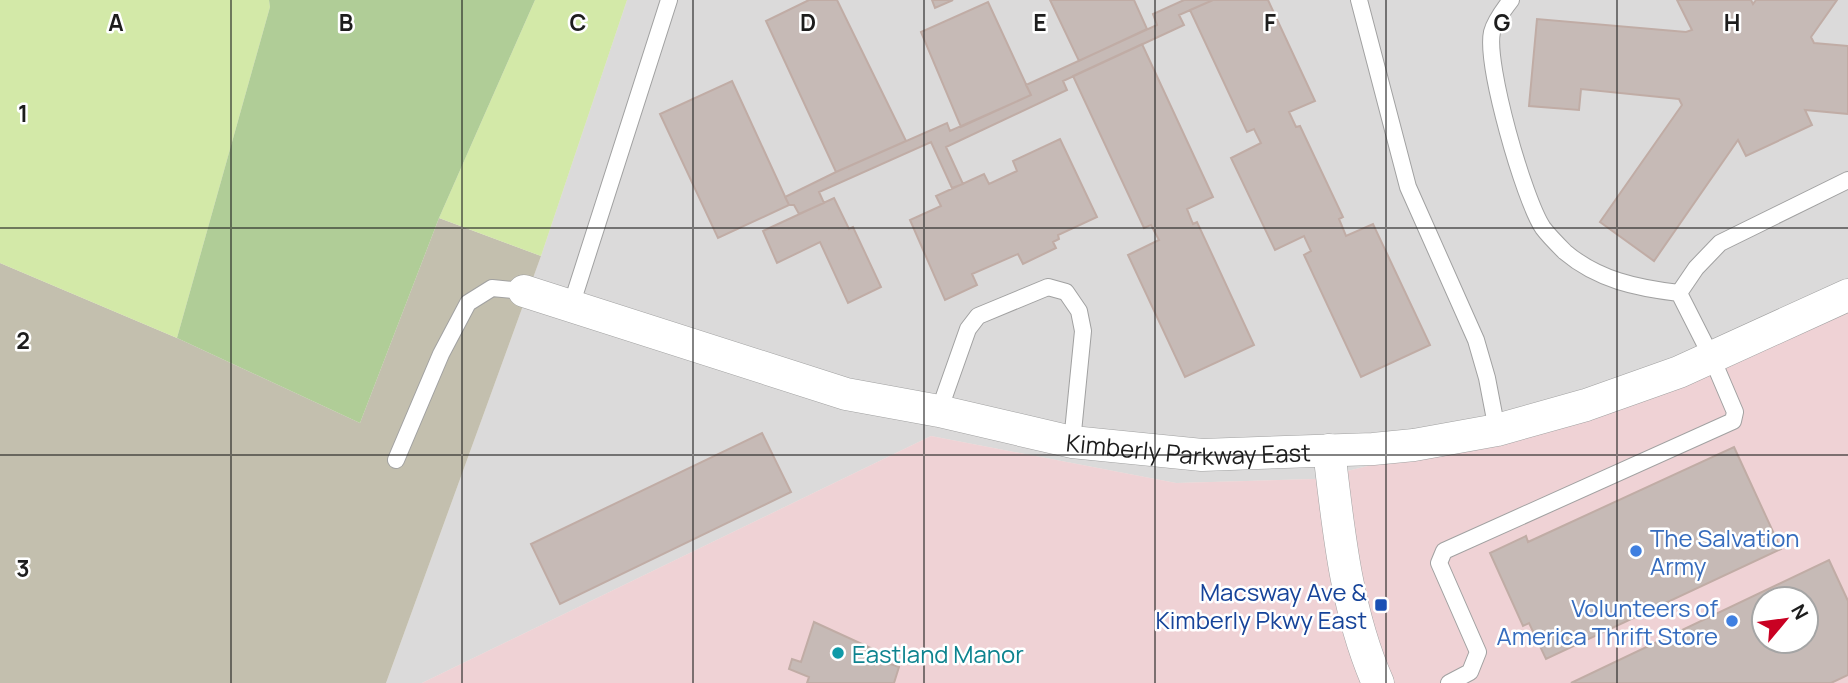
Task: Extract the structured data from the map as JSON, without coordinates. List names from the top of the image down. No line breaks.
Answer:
{"streets":{"street":["Kimberly Parkway East"]},"places":{"other":["The Salvation Army","Volunteers of America Thrift Store","Eastland Manor"],"transit":["Macsway Ave & Kimberly Pkwy East"]},"north":"top right","grid":{"columns":["A","B","C","D","E","F","G","H"],"rows":["1","2","3"]}}
